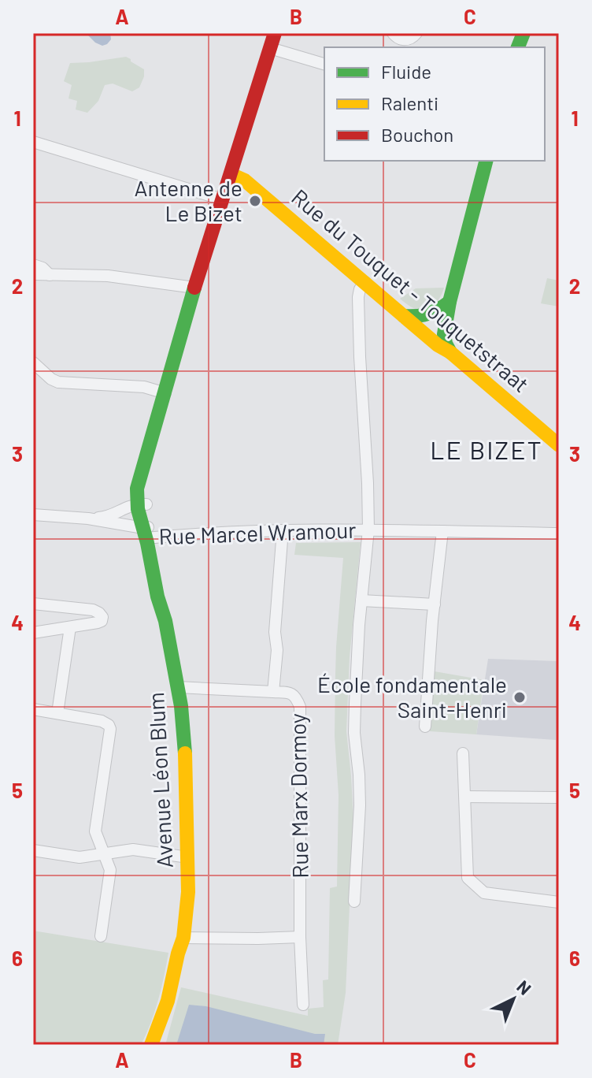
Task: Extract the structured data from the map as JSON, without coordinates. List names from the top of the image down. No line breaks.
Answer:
{"streets":{"main road":["Rue du Touquet - Touquetstraat","Avenue Léon Blum"],"street":["Rue Marcel Wramour","Rue Marx Dormoy"]},"crossings":[["Rue du Touquet - Touquetstraat","Avenue Léon Blum"],["Rue Marcel Wramour","Avenue Léon Blum"],["Rue Marcel Wramour","Rue Marx Dormoy"]],"districts":["LE BIZET"],"places":["Antenne de Le Bizet","École fondamentale Saint-Henri"],"legend":["Fluide","Ralenti","Bouchon"],"north":"top right","grid":{"columns":["A","B","C"],"rows":["1","2","3","4","5","6"]}}
